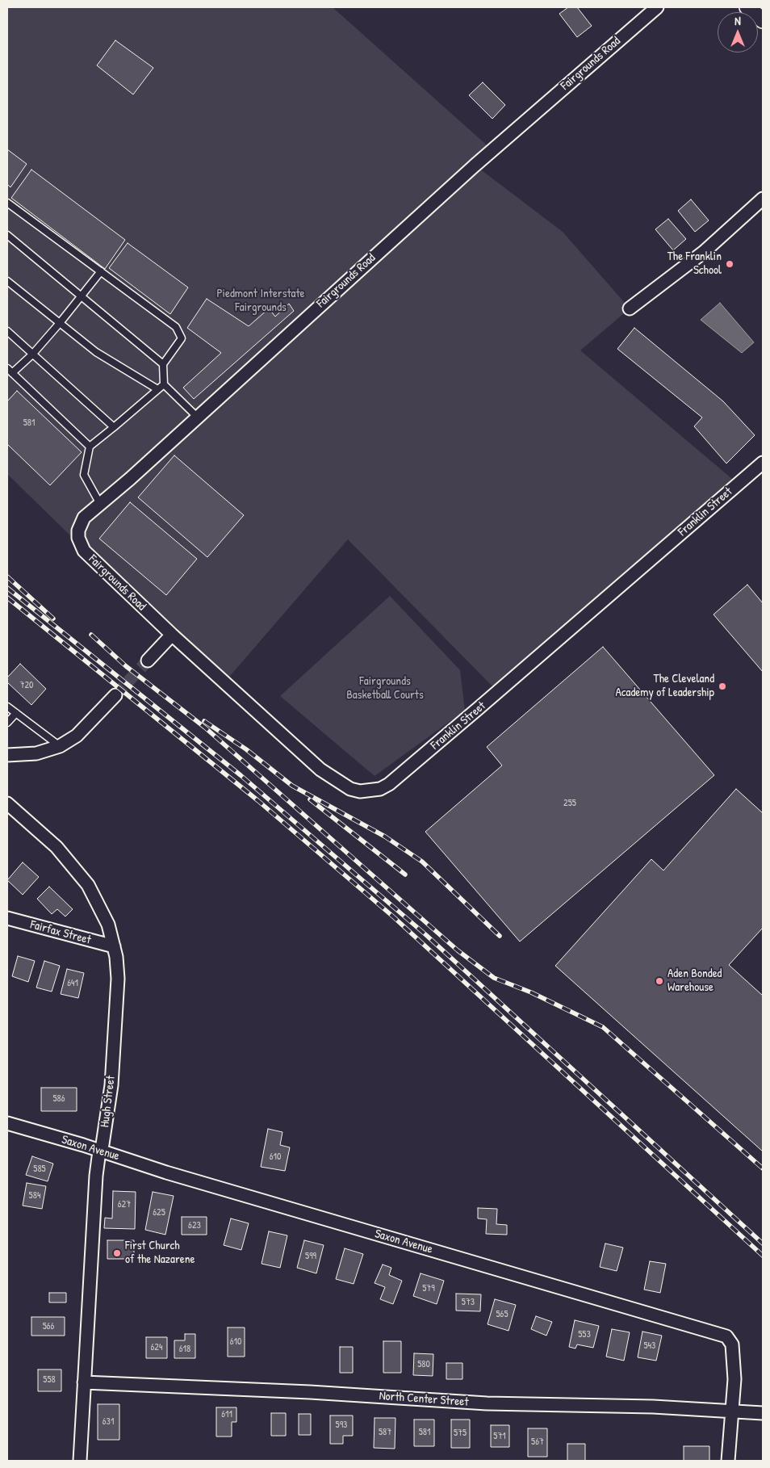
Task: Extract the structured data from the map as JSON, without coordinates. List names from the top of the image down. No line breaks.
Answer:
{"streets":{"street":["Fairgrounds Road","Franklin Street","Fairfax Street","Hugh Street","Saxon Avenue","North Center Street"]},"crossings":[["Fairgrounds Road","Franklin Street"],["Fairfax Street","Hugh Street"],["Hugh Street","Saxon Avenue"],["Hugh Street","North Center Street"],["Saxon Avenue","North Center Street"]],"parks":["Piedmont Interstate Fairgrounds","Fairgrounds Basketball Courts"],"places":["The Franklin School","The Cleveland Academy of Leadership","Aden Bonded Warehouse","First Church of the Nazarene"],"house_numbers":["581","720","255","641","586","610","585","584","627","625","623","599","579","573","565","566","553","610","543","624","618","580","558","611","631","593","587","581","575","571","567"],"north":"top"}
